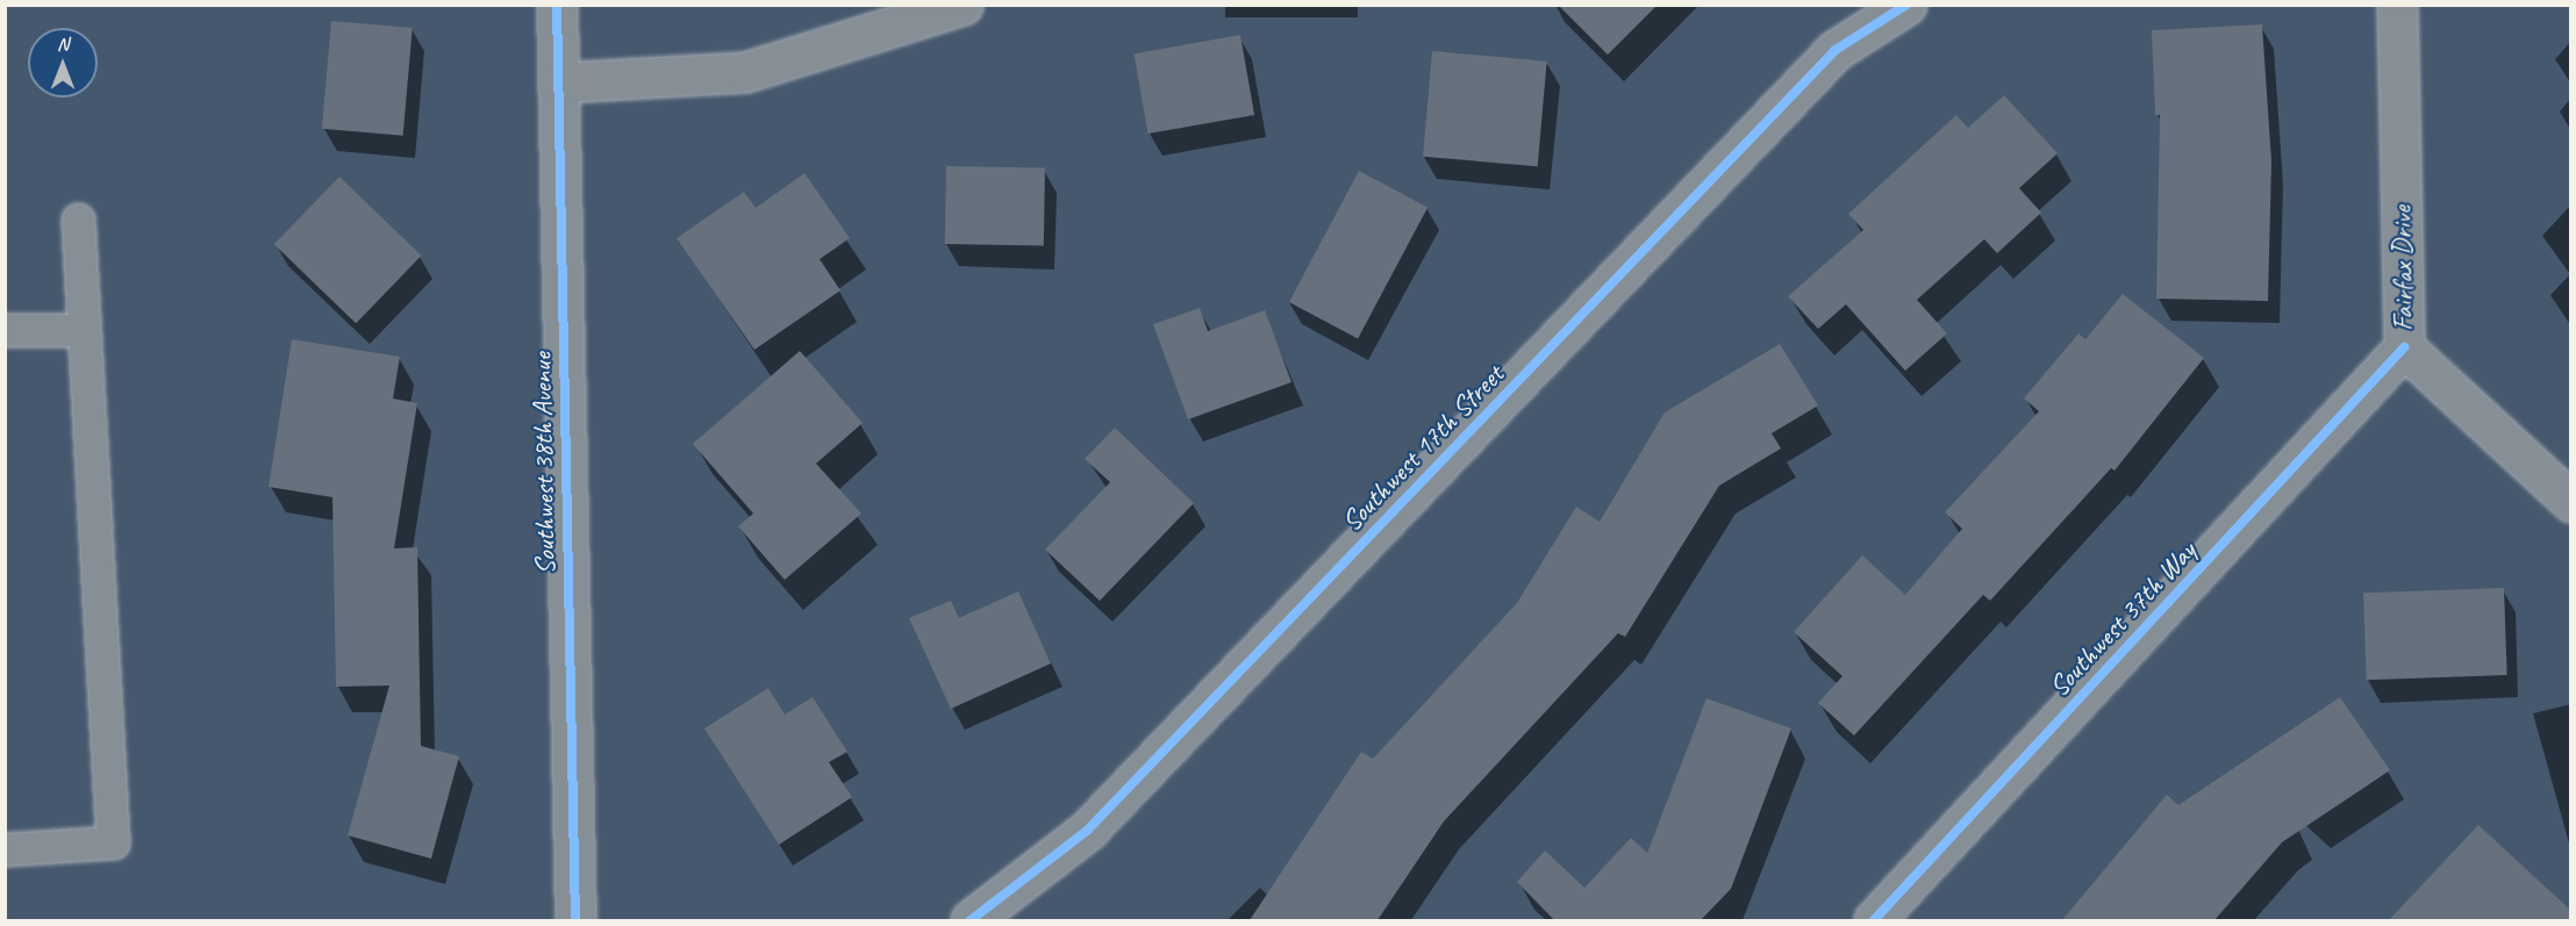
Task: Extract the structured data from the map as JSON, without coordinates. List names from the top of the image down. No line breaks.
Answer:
{"streets":{"street":["Fairfax Drive","Southwest 17th Street","Southwest 38th Avenue","Southwest 37th Way"]},"crossings":[["Fairfax Drive","Southwest 37th Way"]],"north":"top"}
